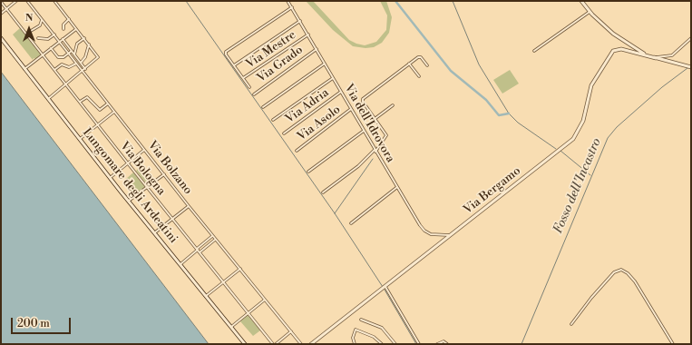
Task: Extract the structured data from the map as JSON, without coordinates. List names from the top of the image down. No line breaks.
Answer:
{"streets":{"street":["Via Mestre","Via Grado","Via Adria","Via Asolo","Via dell'Idrovora","Via Bolzano","Via Bologna","Lungomare degli Ardeatini","Via Bergamo"]},"crossings":[["Via Mestre","Via dell'Idrovora"],["Via Grado","Via dell'Idrovora"],["Via Adria","Via dell'Idrovora"],["Via Asolo","Via dell'Idrovora"],["Via dell'Idrovora","Via Bergamo"]],"water":["Fosso dell'Incastro"],"scale_bar":"200 m","north":"top"}
